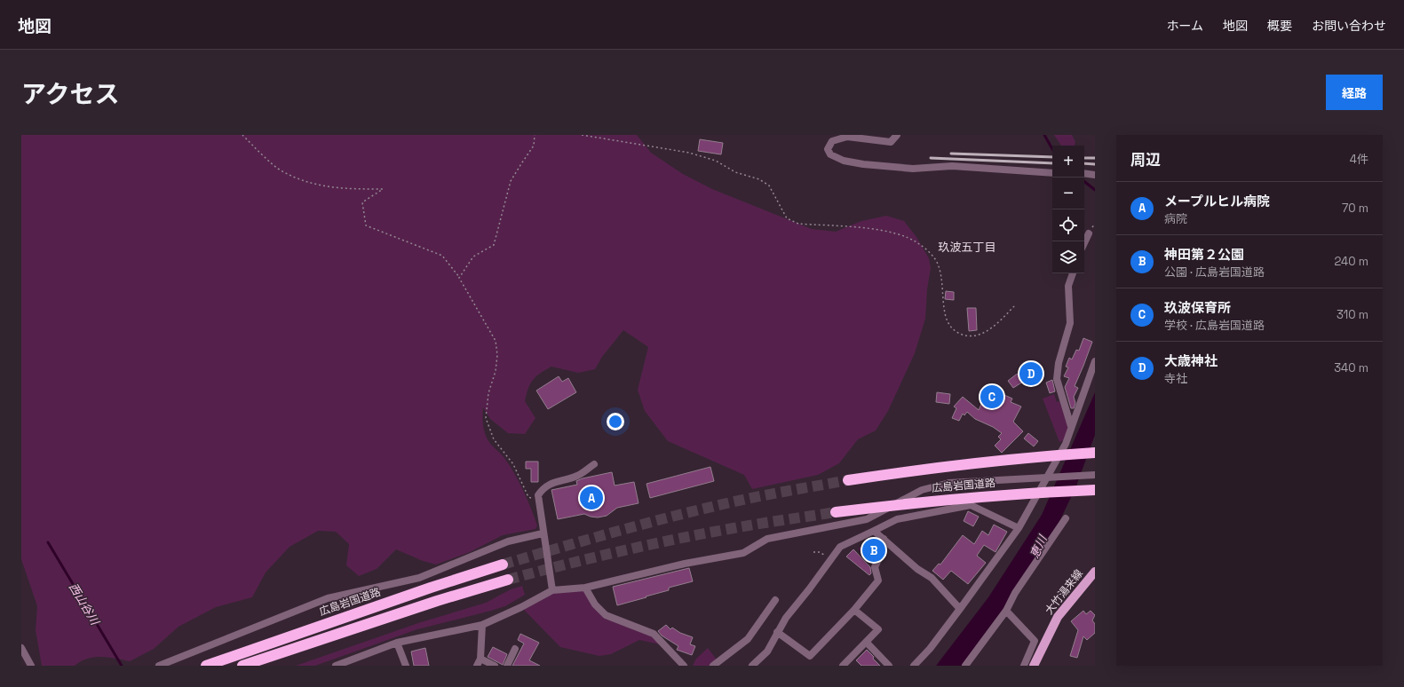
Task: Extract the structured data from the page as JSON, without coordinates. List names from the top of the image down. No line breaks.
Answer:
{"streets":{"highway":["広島岩国道路"],"main road":["大竹湯来線"]},"districts":["玖波五丁目"],"water":["恵川","西山谷川"],"page":{"header":"地図","nav":["ホーム","地図","概要","お問い合わせ"],"title":"アクセス","buttons":"経路","heading":["周辺","4件"],"map_buttons":["+","−"],"list":[{"mark":"A","name":"メープルヒル病院","note":"病院","value":"70 m"},{"mark":"B","name":"神田第２公園","note":"公園 · 広島岩国道路","value":"240 m"},{"mark":"C","name":"玖波保育所","note":"学校 · 広島岩国道路","value":"310 m"},{"mark":"D","name":"大歳神社","note":"寺社","value":"340 m"}],"pins":["D","C","A","B"]}}
